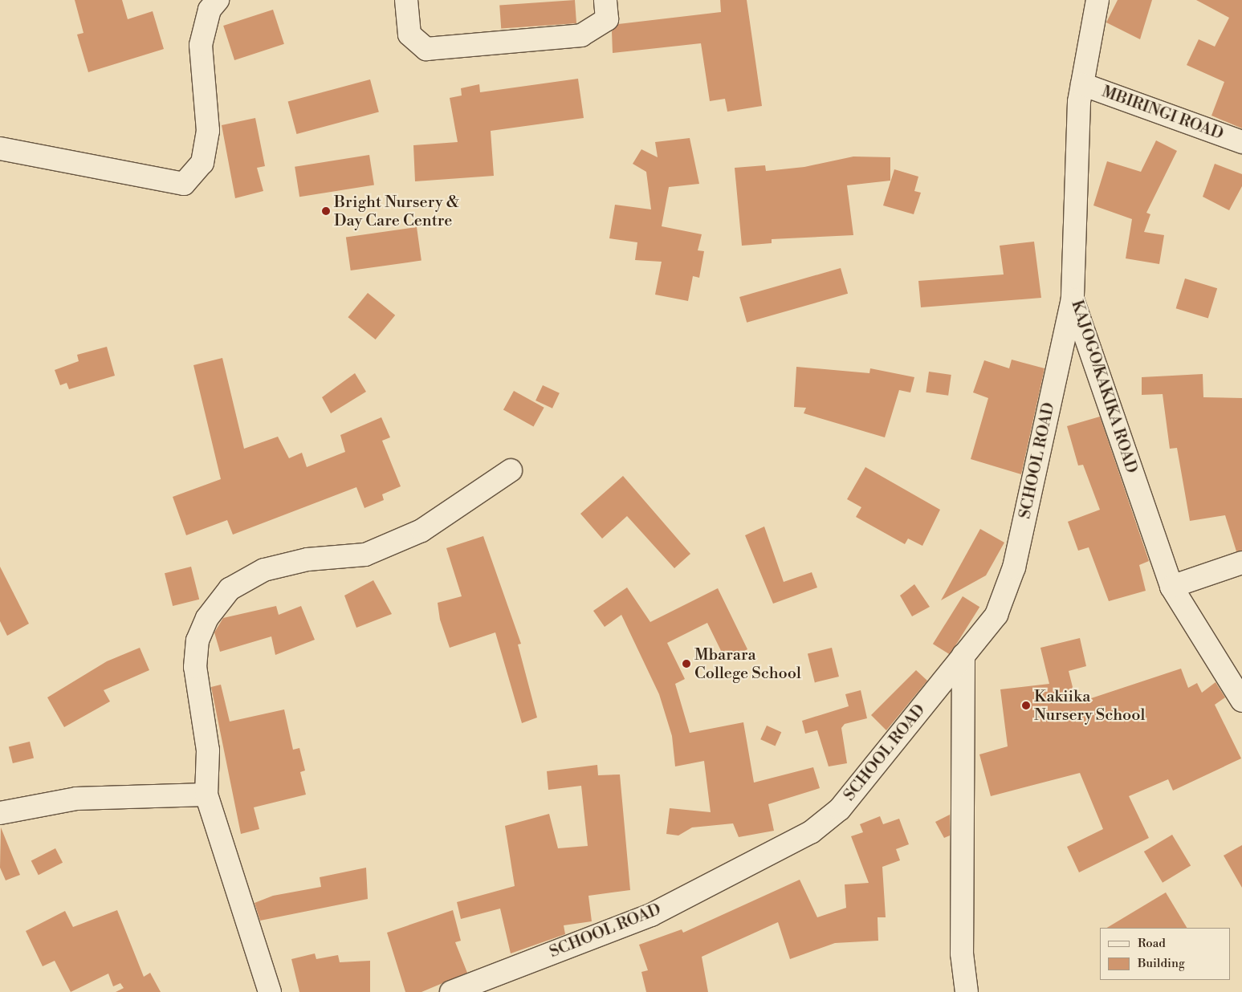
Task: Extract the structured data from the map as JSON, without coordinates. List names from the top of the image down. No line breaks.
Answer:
{"streets":{"street":["MBIRINGI ROAD","KAJOGO/KAKIKA ROAD","SCHOOL ROAD"]},"crossings":[["MBIRINGI ROAD","KAJOGO/KAKIKA ROAD"],["KAJOGO/KAKIKA ROAD","SCHOOL ROAD"]],"places":["Bright Nursery & Day Care Centre","Mbarara College School","Kakiika Nursery School"],"legend":["Road","Building"]}
